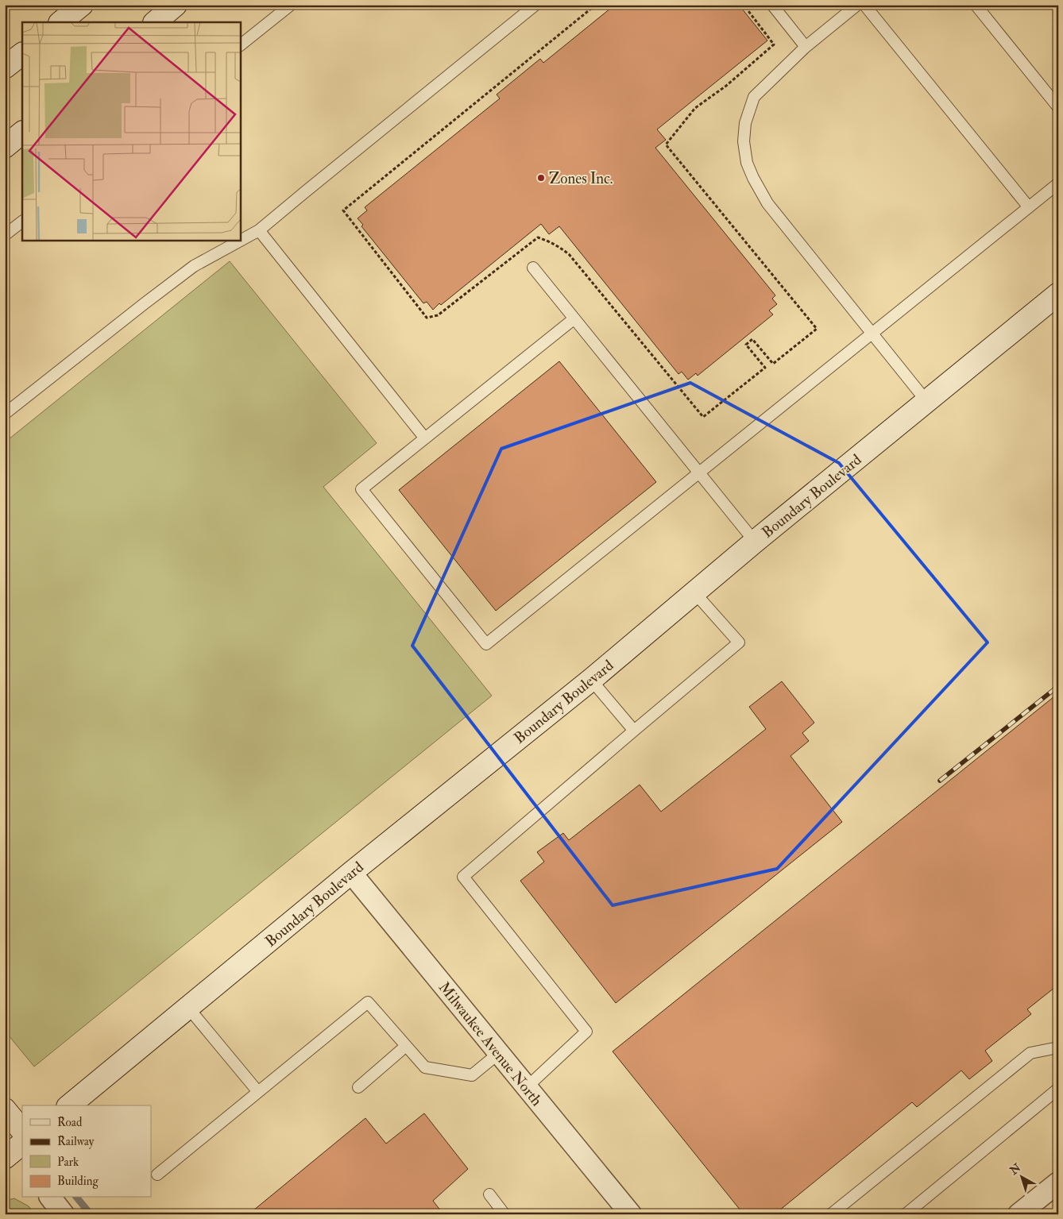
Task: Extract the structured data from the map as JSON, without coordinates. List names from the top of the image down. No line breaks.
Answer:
{"streets":{"street":["Boundary Boulevard","Milwaukee Avenue North"]},"crossings":[["Boundary Boulevard","Milwaukee Avenue North"]],"places":["Zones Inc."],"legend":["Road","Railway","Park","Building"],"north":"top left"}
